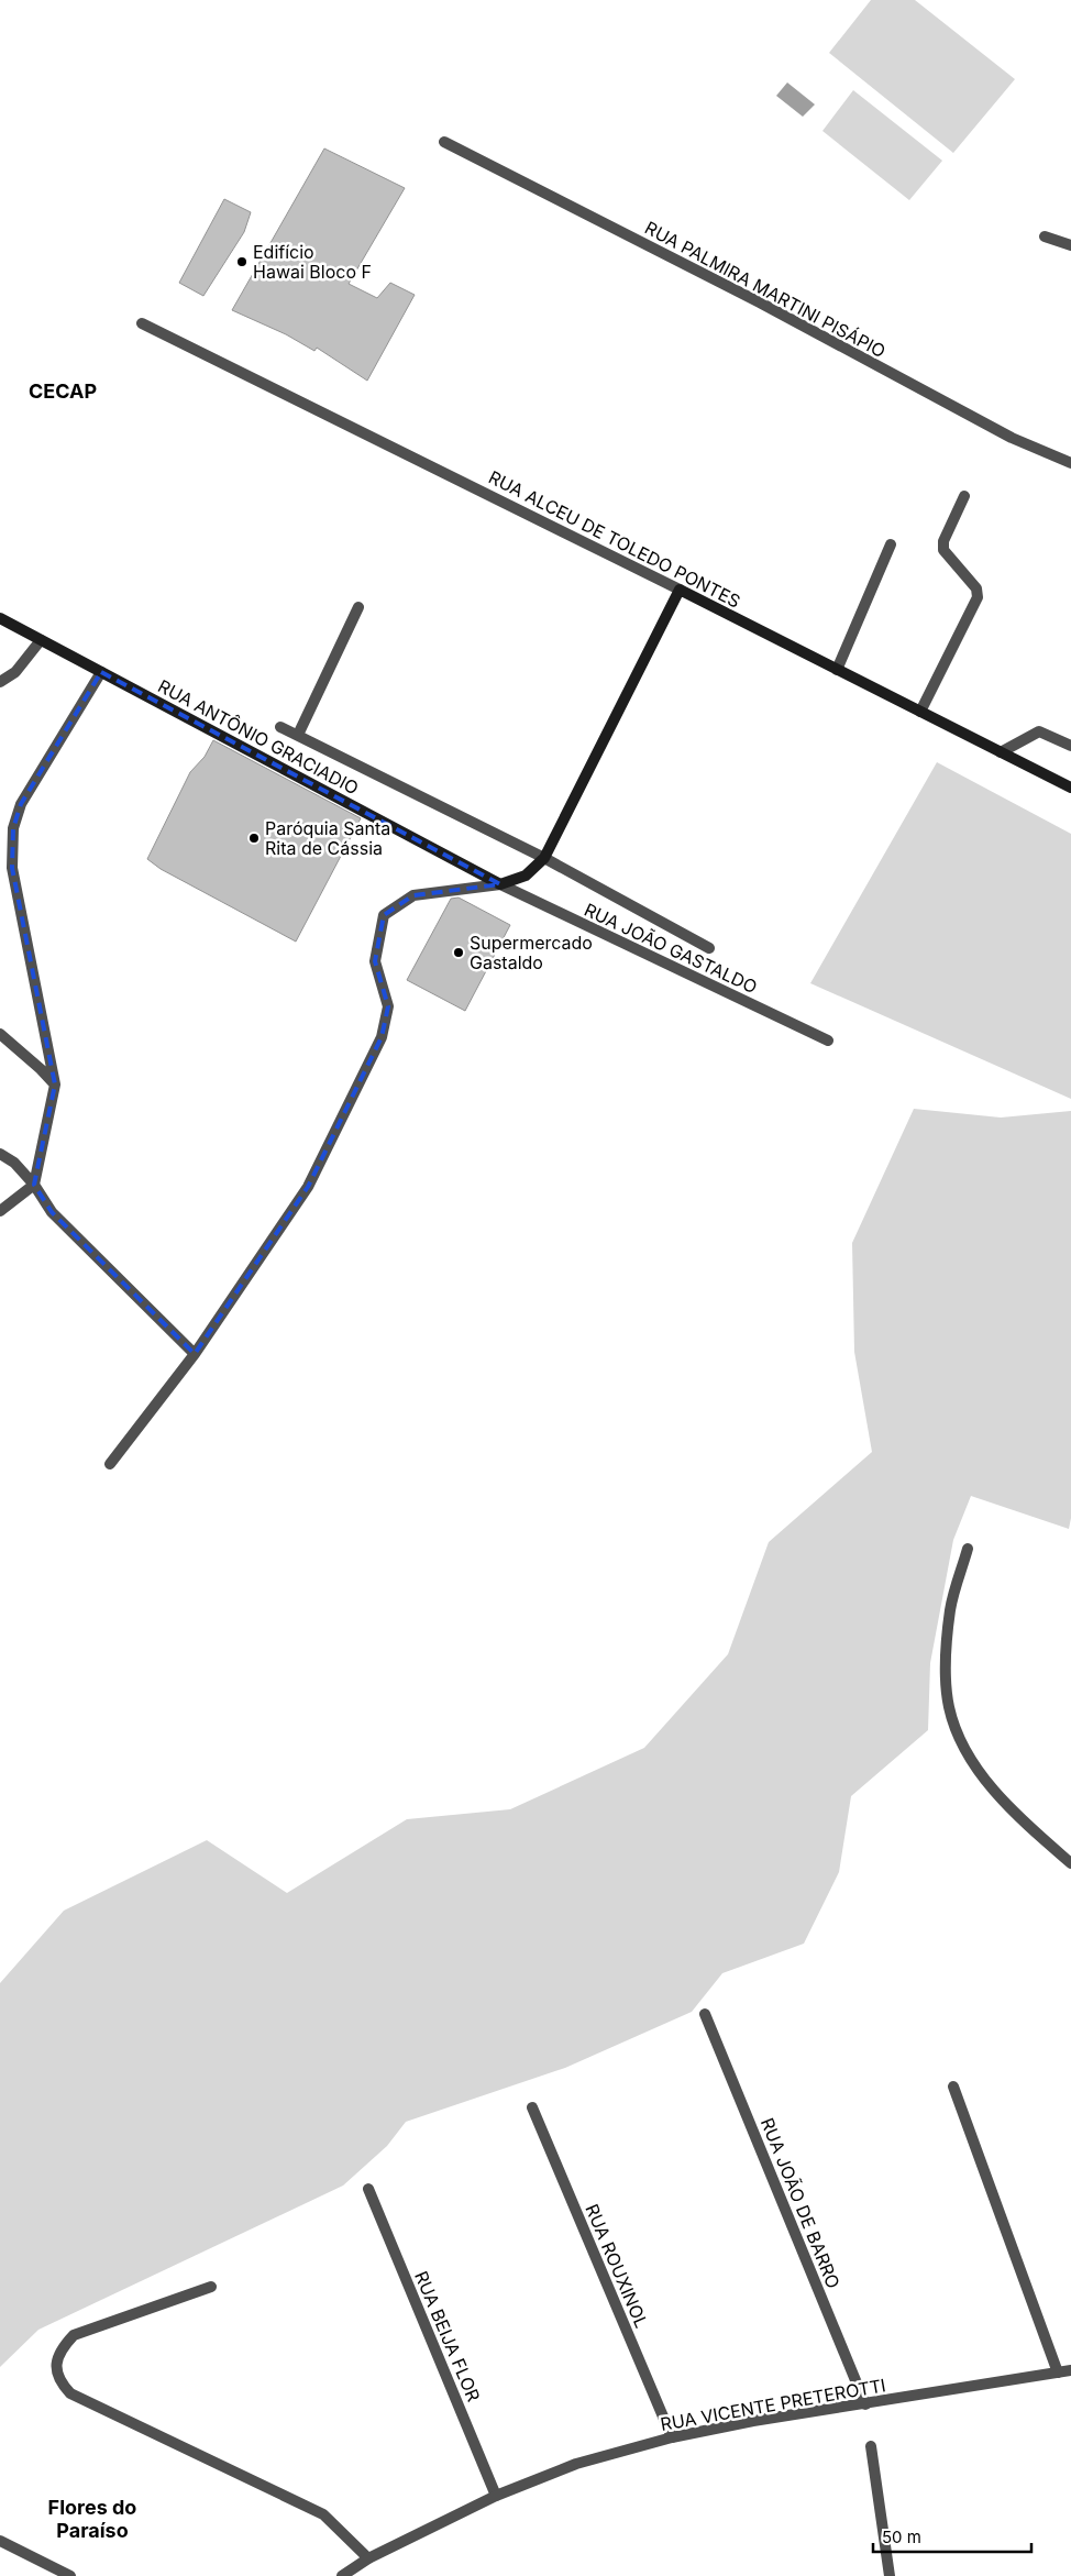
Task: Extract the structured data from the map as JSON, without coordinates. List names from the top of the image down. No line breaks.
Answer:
{"streets":{"main road":["RUA ALCEU DE TOLEDO PONTES","RUA ANTÔNIO GRACIADIO"],"street":["RUA PALMIRA MARTINI PISÁPIO","RUA JOÃO GASTALDO","RUA JOÃO DE BARRO","RUA ROUXINOL","RUA BEIJA FLOR","RUA VICENTE PRETEROTTI"]},"crossings":[["RUA ANTÔNIO GRACIADIO","RUA JOÃO GASTALDO"],["RUA JOÃO DE BARRO","RUA VICENTE PRETEROTTI"],["RUA ROUXINOL","RUA VICENTE PRETEROTTI"],["RUA BEIJA FLOR","RUA VICENTE PRETEROTTI"]],"districts":["CECAP","Flores do Paraíso"],"places":["Edifício Hawai Bloco F","Paróquia Santa Rita de Cássia","Supermercado Gastaldo"],"scale_bar":"50 m"}
